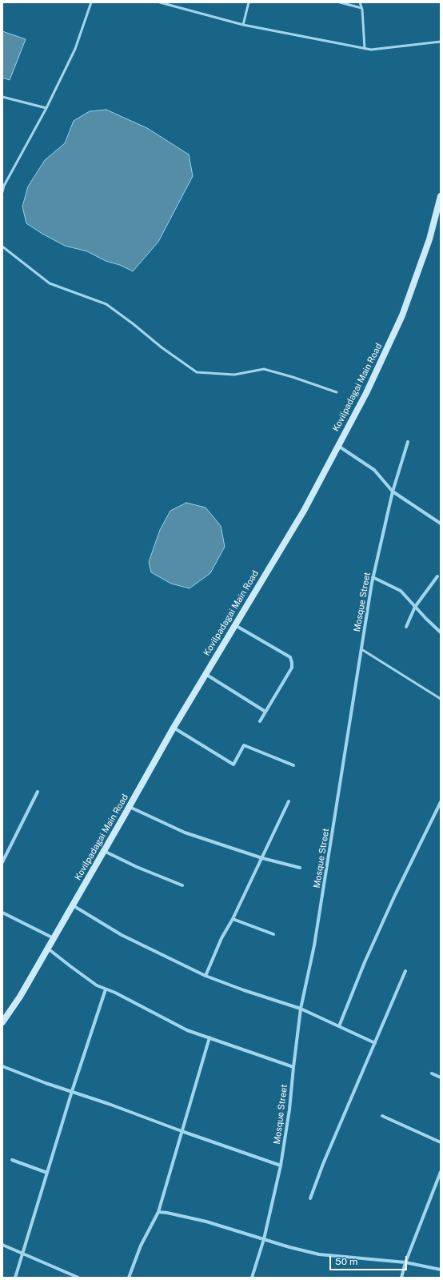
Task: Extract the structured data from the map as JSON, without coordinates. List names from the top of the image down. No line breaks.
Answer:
{"streets":{"main road":["Kovilpadagai Main Road"],"street":["Mosque Street"]},"scale_bar":"50 m"}
